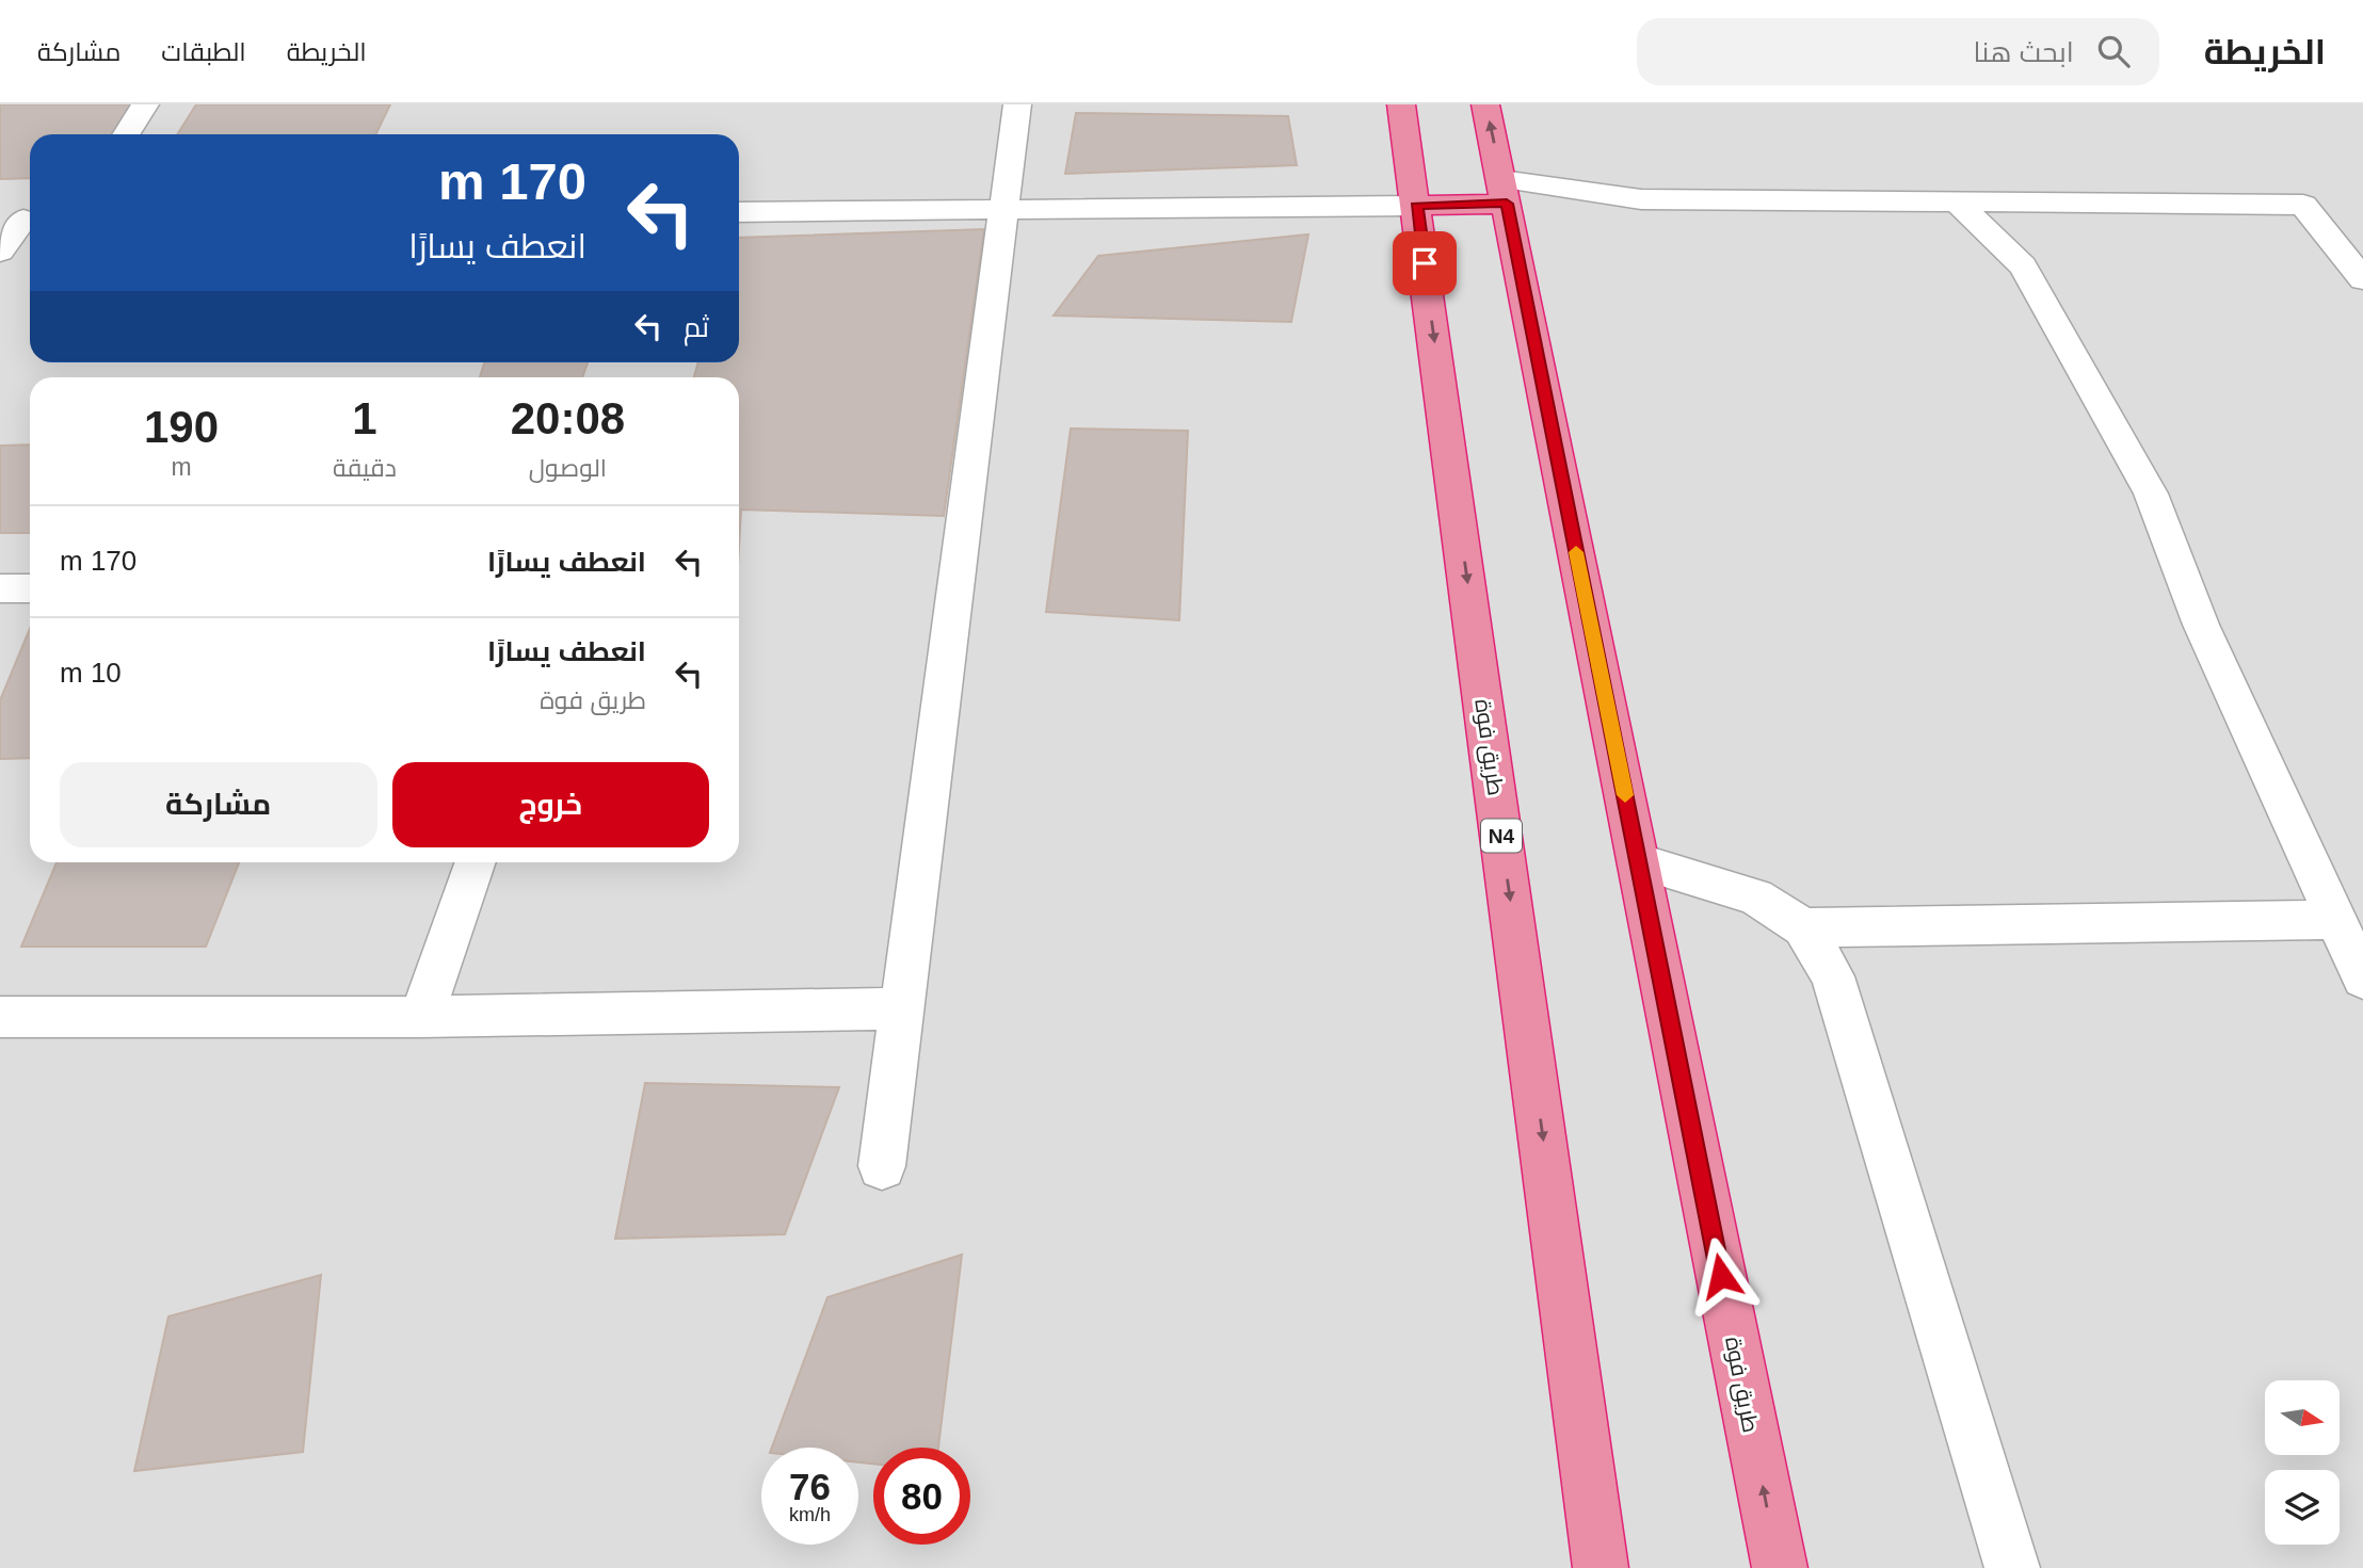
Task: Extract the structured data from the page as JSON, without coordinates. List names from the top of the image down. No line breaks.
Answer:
{"streets":{"highway":["طريق فوة","N4"]},"north":"right","page":{"header":"الخريطة","search":"ابحث هنا","nav":["الخريطة","الطبقات","مشاركة"],"turn":["170 m","انعطف يسارًا"],"then":"ثم","eta":["20:08","الوصول","1","دقيقة","190","m"],"list":[{"name":"انعطف يسارًا","value":"170 m"},{"name":"انعطف يسارًا","note":"طريق فوة","value":"10 m"}],"buttons":["خروج","مشاركة"],"speed":"76 km/h","limit":"80"}}
